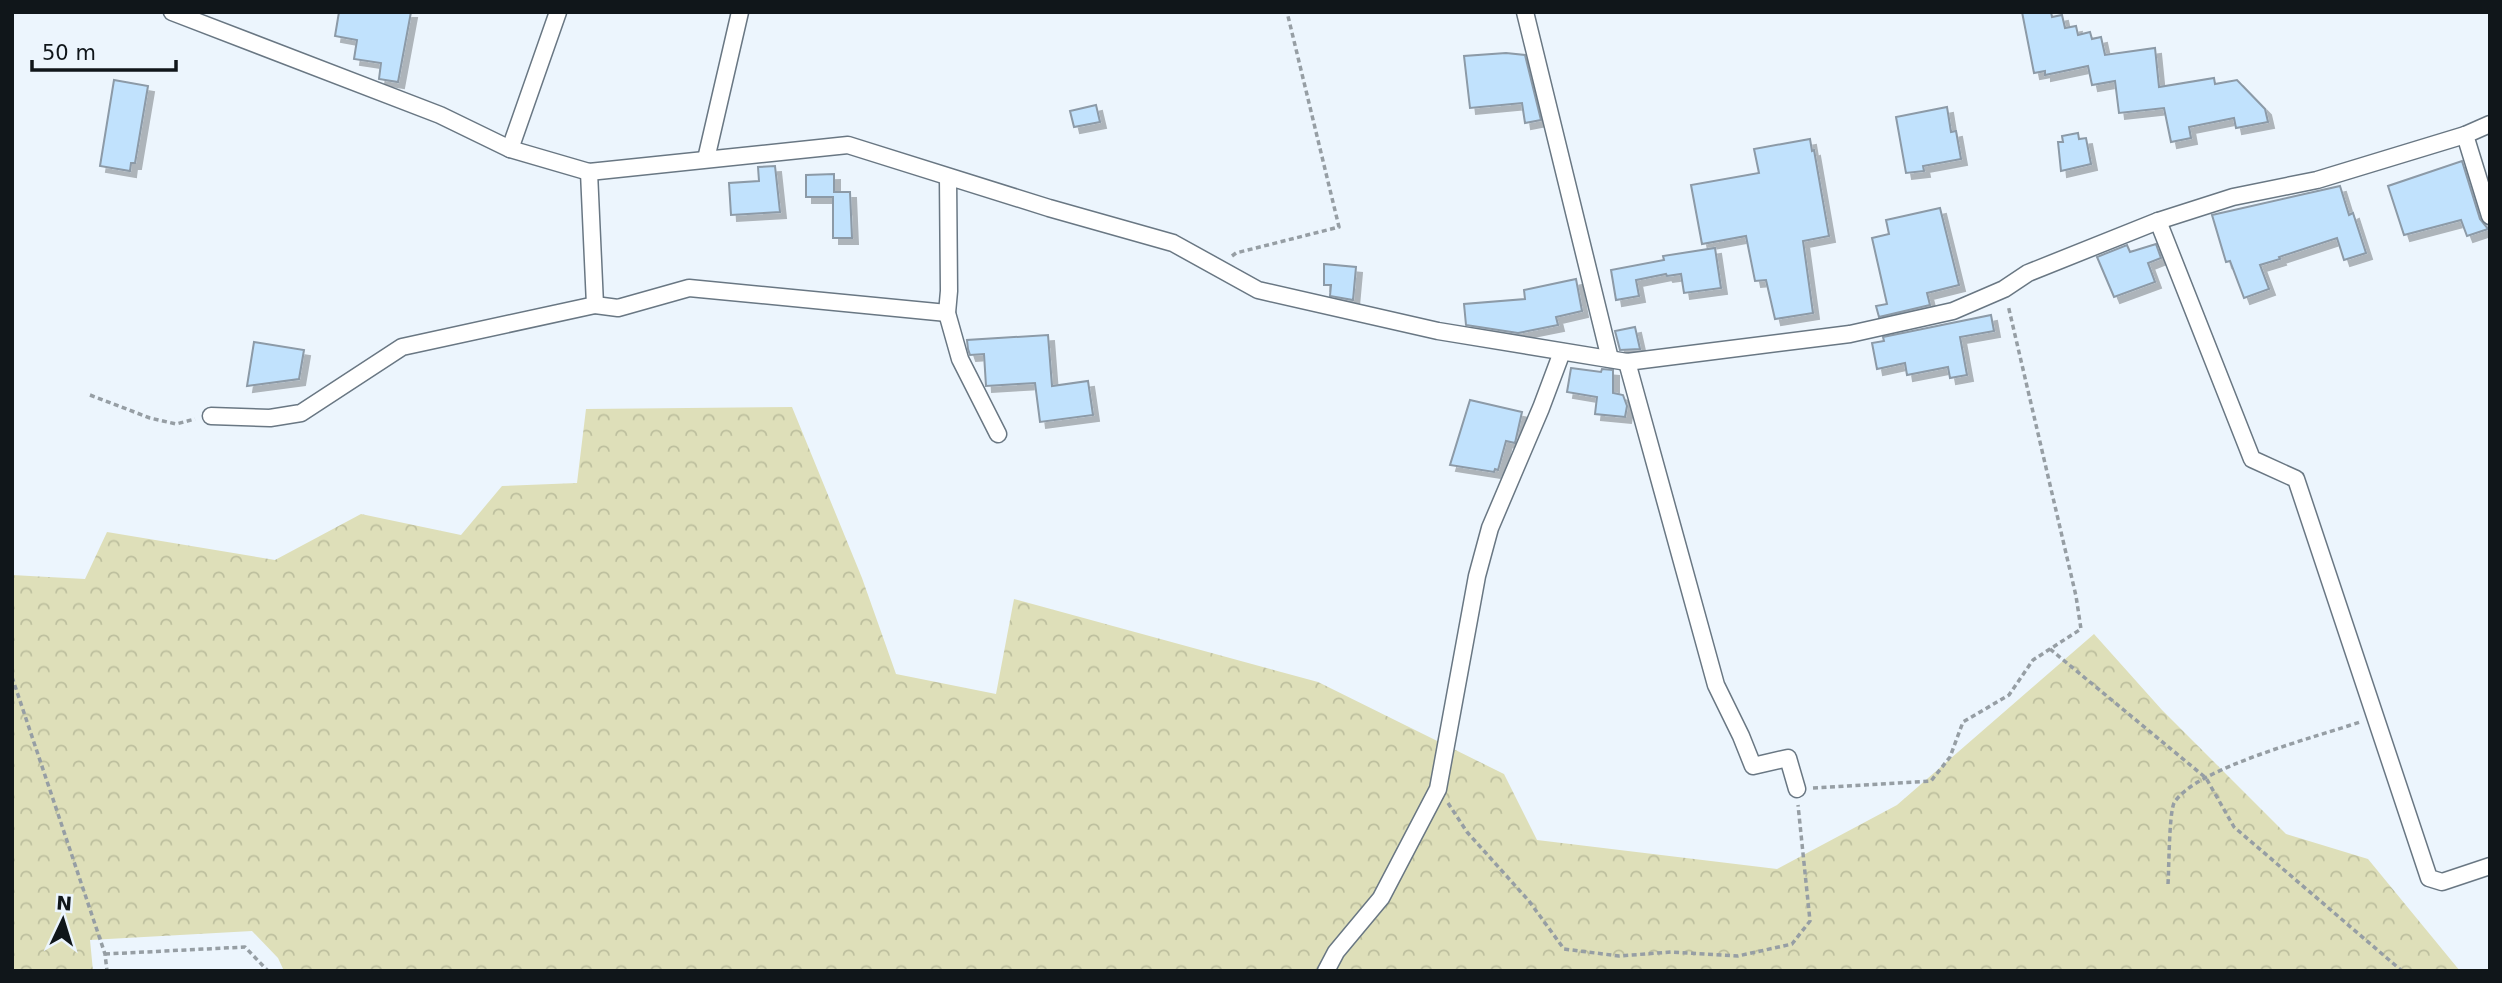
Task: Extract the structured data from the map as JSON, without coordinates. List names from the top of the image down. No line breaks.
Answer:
{"scale_bar":"50 m","north":"top"}
